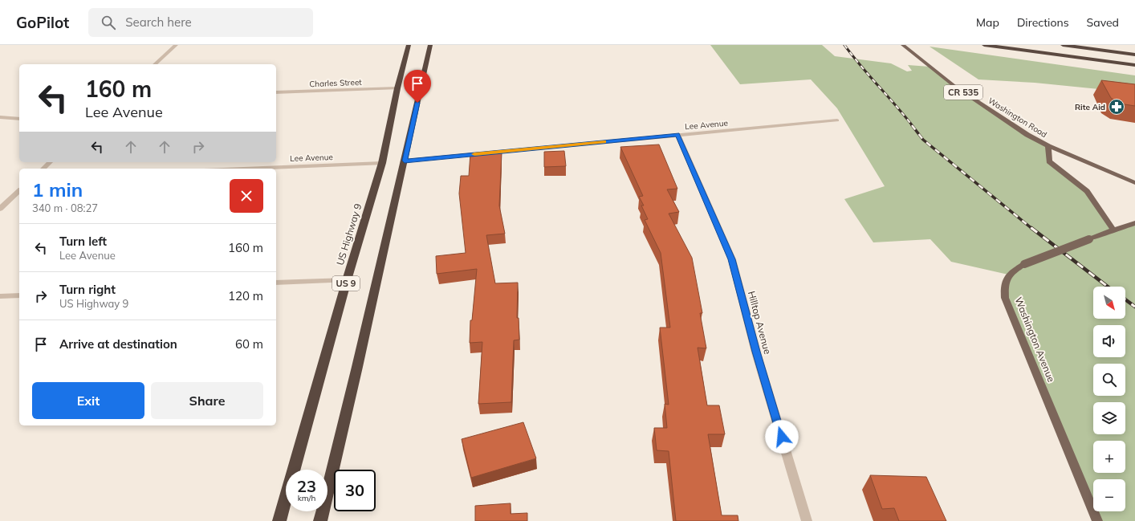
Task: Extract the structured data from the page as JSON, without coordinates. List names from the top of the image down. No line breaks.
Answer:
{"streets":{"highway":["US Highway 9","US 9"],"main road":["CR 535","Washington Road","Washington Avenue"],"street":["Charles Street","Lee Avenue","Hilltop Avenue"]},"crossings":[["Charles Street","US Highway 9"],["Lee Avenue","US Highway 9"],["Lee Avenue","Hilltop Avenue"]],"places":{"pharmacy":["Rite Aid"]},"north":"bottom right","page":{"header":"GoPilot","search":"Search here","nav":["Map","Directions","Saved"],"turn":["160 m","Lee Avenue"],"heading":["1 min","340 m · 08:27"],"list":[{"name":"Turn left","note":"Lee Avenue","value":"160 m"},{"name":"Turn right","note":"US Highway 9","value":"120 m"},{"name":"Arrive at destination","value":"60 m"}],"map_buttons":["+","−"],"buttons":["Exit","Share"],"speed":"23 km/h","limit":"30"}}
